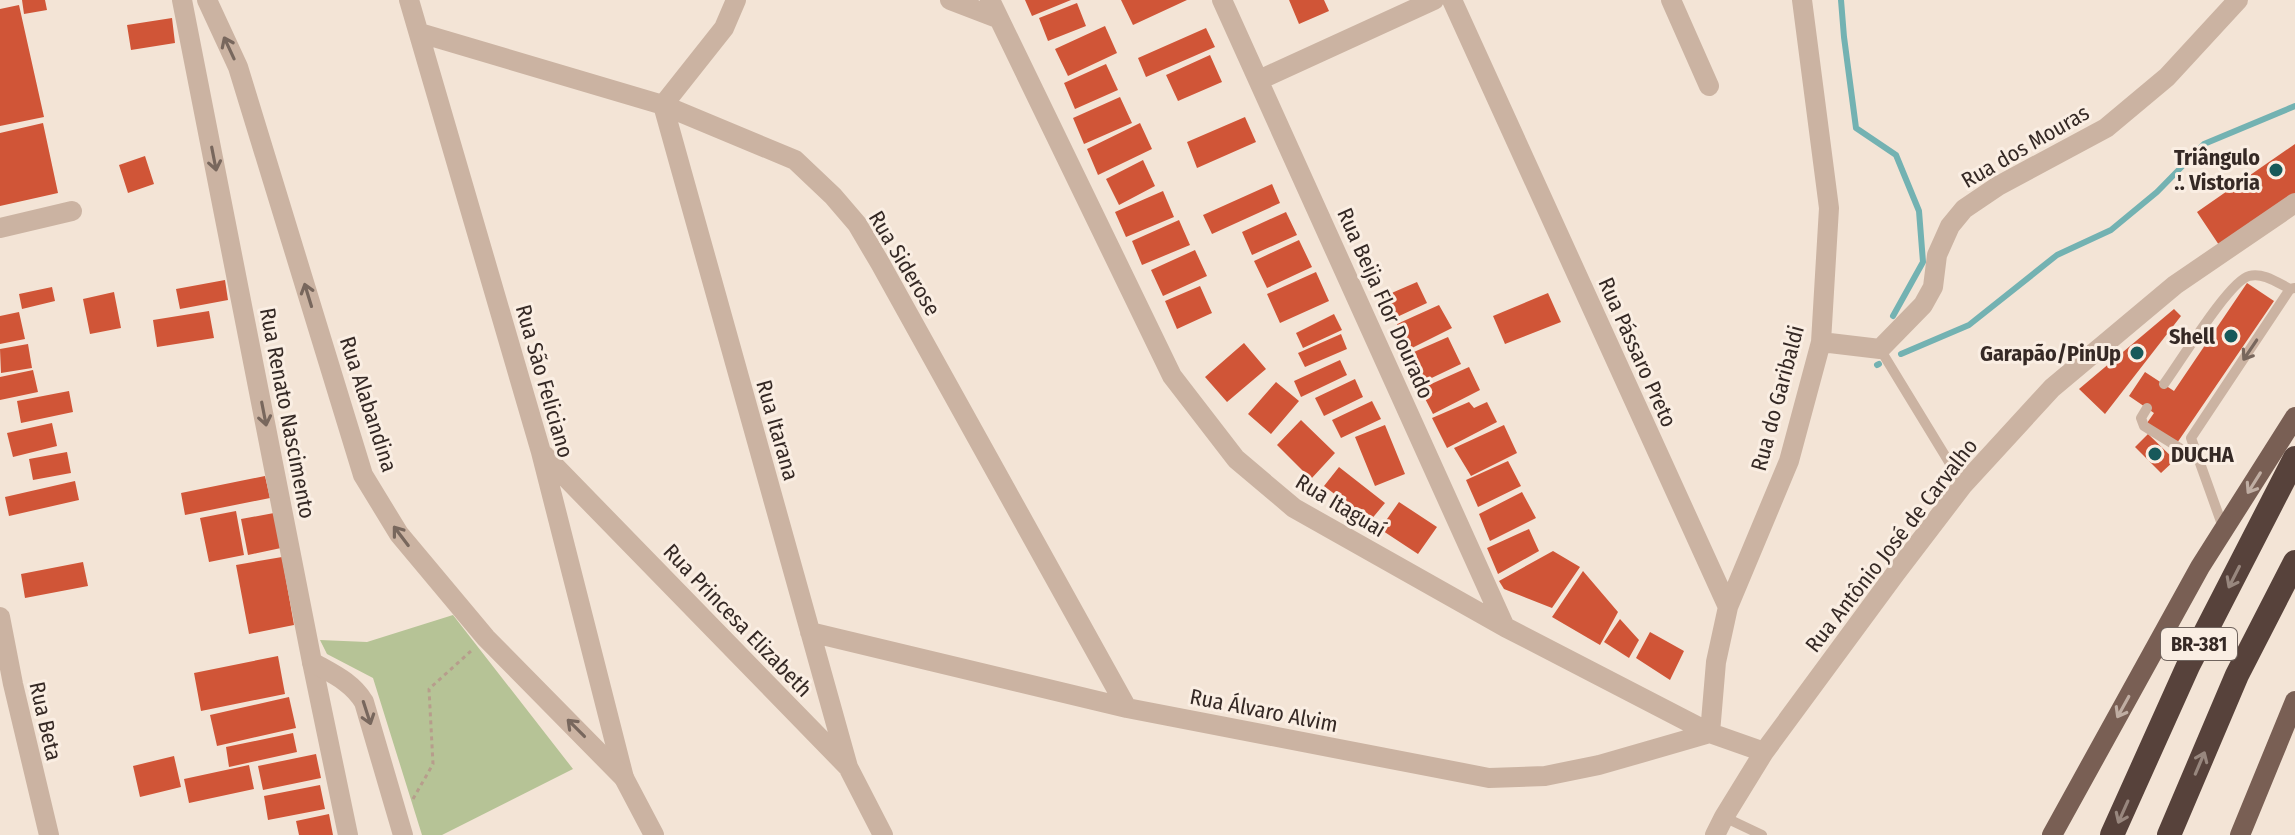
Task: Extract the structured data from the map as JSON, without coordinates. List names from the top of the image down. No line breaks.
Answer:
{"streets":{"highway":["BR-381"],"street":["Rua dos Mouras","Rua Siderose","Rua Beija Flor Dourado","Rua Pássaro Preto","Rua São Feliciano","Rua do Garibaldi","Rua Alabandina","Rua Renato Nascimento","Rua Itarana","Rua Itaguaí","Rua Antônio José de Carvalho","Rua Princesa Elizabeth","Rua Álvaro Alvim","Rua Beta"]},"crossings":[["Rua Siderose","Rua São Feliciano"],["Rua Siderose","Rua Itarana"],["Rua Siderose","Rua Álvaro Alvim"],["Rua Beija Flor Dourado","Rua Itaguaí"],["Rua Pássaro Preto","Rua do Garibaldi"],["Rua São Feliciano","Rua Alabandina"],["Rua São Feliciano","Rua Princesa Elizabeth"],["Rua Itarana","Rua Princesa Elizabeth"],["Rua Itarana","Rua Álvaro Alvim"],["Rua Itaguaí","Rua Antônio José de Carvalho"],["Rua Itaguaí","Rua Álvaro Alvim"]],"one_way":["Rua Alabandina","Rua Renato Nascimento"],"places":["Triângulo .'. Vistoria","Shell","Garapão/PinUp","DUCHA"]}
